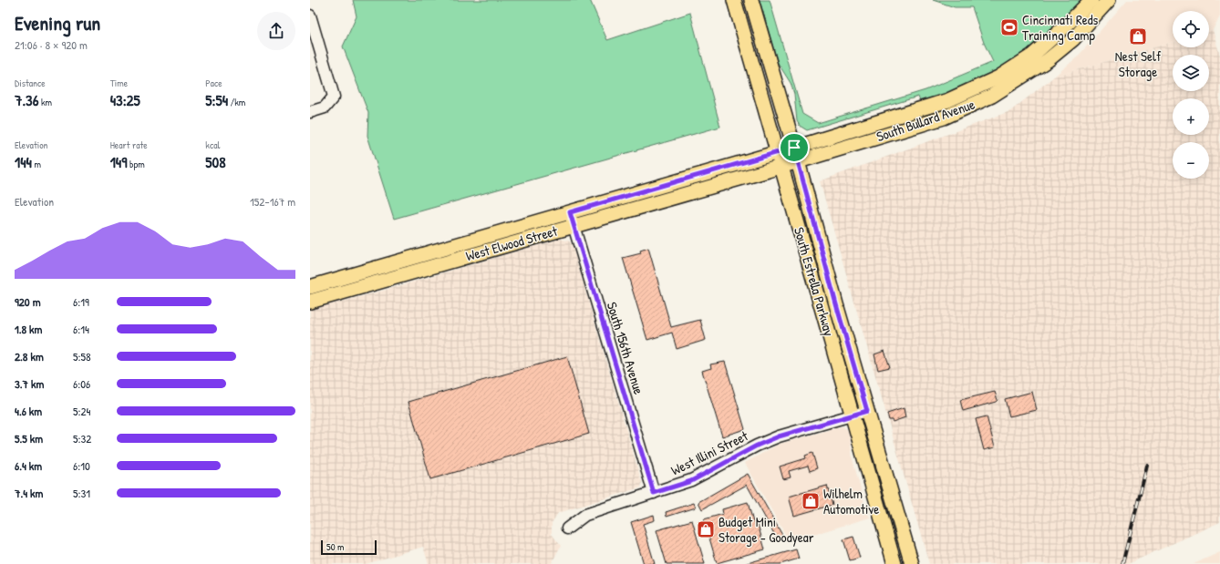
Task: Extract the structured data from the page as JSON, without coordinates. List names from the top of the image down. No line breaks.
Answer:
{"streets":{"main road":["South Bullard Avenue","West Elwood Street","South Estrella Parkway"],"street":["South 156th Avenue","West Illini Street"]},"crossings":[["South Bullard Avenue","West Elwood Street"],["South Bullard Avenue","South Estrella Parkway"],["West Elwood Street","South Estrella Parkway"],["West Elwood Street","South 156th Avenue"],["South Estrella Parkway","West Illini Street"],["South 156th Avenue","West Illini Street"]],"places":{"sports":["Cincinnati Reds Training Camp"],"shop":["Nest Self Storage","Wilhelm Automotive","Budget Mini Storage - Goodyear"]},"scale_bar":"50 m","page":{"heading":["Evening run","21:06 · 8 × 920 m"],"map_buttons":["+","−"],"stats":[["Distance","7.36 km"],["Time","43:25"],["Pace","5:54 /km"],["Elevation","144 m"],["Heart rate","149 bpm"],["kcal","508"]],"chart":["Elevation","152–167 m"],"list":[{"name":"920 m","note":"6:19"},{"name":"1.8 km","note":"6:14"},{"name":"2.8 km","note":"5:58"},{"name":"3.7 km","note":"6:06"},{"name":"4.6 km","note":"5:24"},{"name":"5.5 km","note":"5:32"},{"name":"6.4 km","note":"6:10"},{"name":"7.4 km","note":"5:31"}],"scale":"50 m"}}
